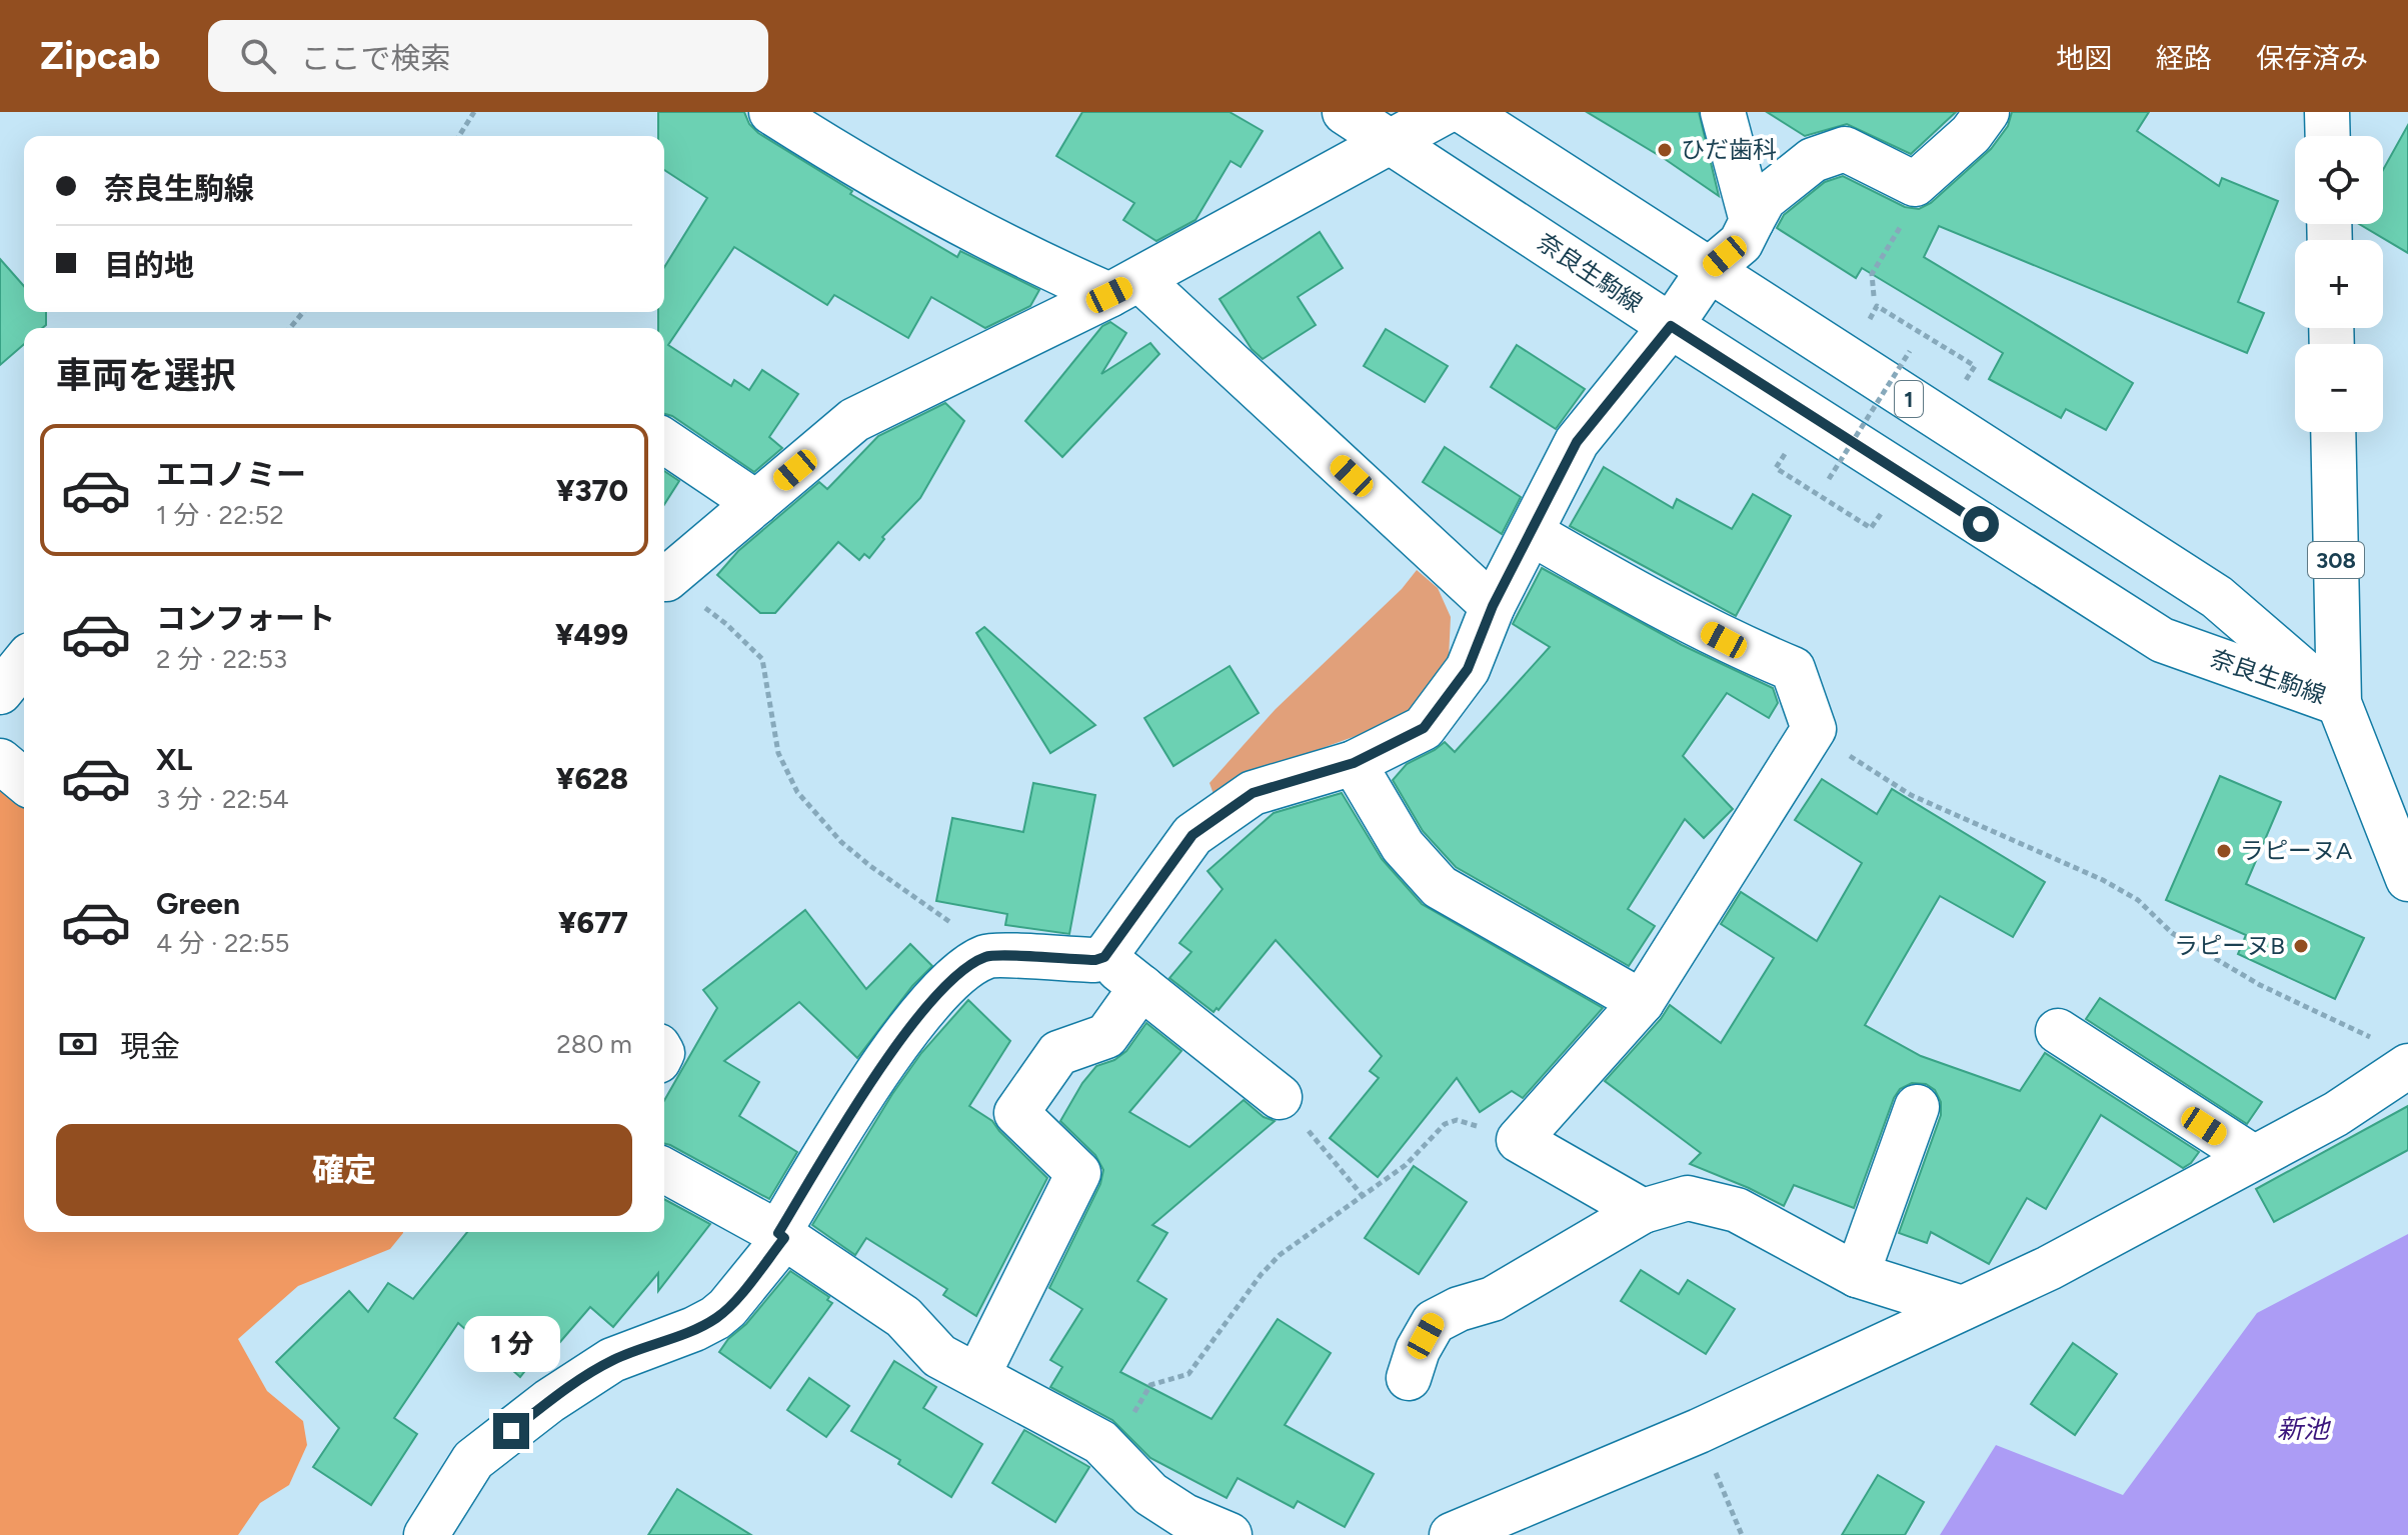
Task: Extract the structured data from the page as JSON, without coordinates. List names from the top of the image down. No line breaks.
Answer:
{"streets":{"main road":["奈良生駒線","1","308"]},"crossings":[["奈良生駒線","308"]],"water":["新池"],"places":["ひだ歯科","ラピーヌA","ラピーヌB"],"page":{"header":"Zipcab","search":"ここで検索","nav":["地図","経路","保存済み"],"map_buttons":["+","−"],"banner":["奈良生駒線","目的地"],"heading":"車両を選択","list":[{"name":"エコノミー","note":"1 分 · 22:52","value":"¥370"},{"name":"コンフォート","note":"2 分 · 22:53","value":"¥499"},{"name":"XL","note":"3 分 · 22:54","value":"¥628"},{"name":"Green","note":"4 分 · 22:55","value":"¥677"}],"pay":["現金","280 m"],"buttons":"確定","bubble":"1 分"}}
